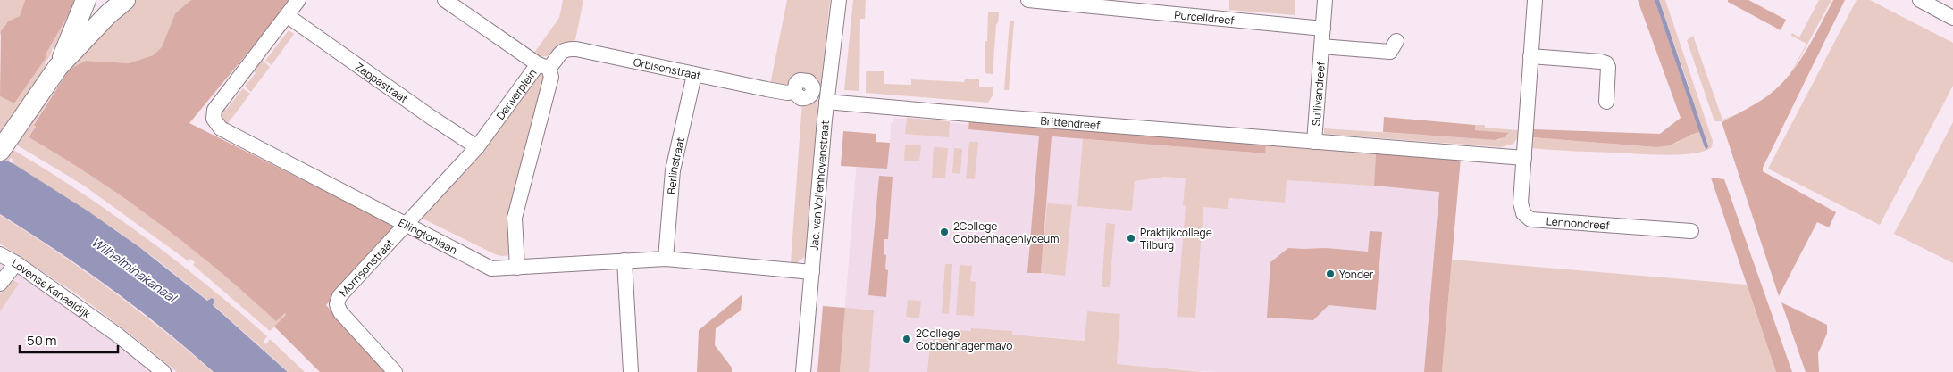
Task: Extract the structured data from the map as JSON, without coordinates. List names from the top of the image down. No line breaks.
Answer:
{"streets":{"street":["Purcelldreef","Orbisonstraat","Zappastraat","Denverplein","Sullivandreef","Brittendreef","Berlinstraat","Jac. van Vollenhovenstraat","Lennondreef","Ellingtonlaan","Morrisonstraat","Lovense Kanaaldijk"]},"crossings":[["Purcelldreef","Sullivandreef"],["Orbisonstraat","Denverplein"],["Orbisonstraat","Berlinstraat"],["Zappastraat","Denverplein"],["Zappastraat","Ellingtonlaan"],["Denverplein","Ellingtonlaan"],["Denverplein","Morrisonstraat"],["Sullivandreef","Brittendreef"],["Brittendreef","Jac. van Vollenhovenstraat"],["Berlinstraat","Ellingtonlaan"],["Jac. van Vollenhovenstraat","Ellingtonlaan"],["Ellingtonlaan","Morrisonstraat"]],"water":["Wilhelminakanaal"],"places":["2College Cobbenhagenlyceum","Praktijkcollege Tilburg","Yonder","2College Cobbenhagenmavo"],"scale_bar":"50 m"}
